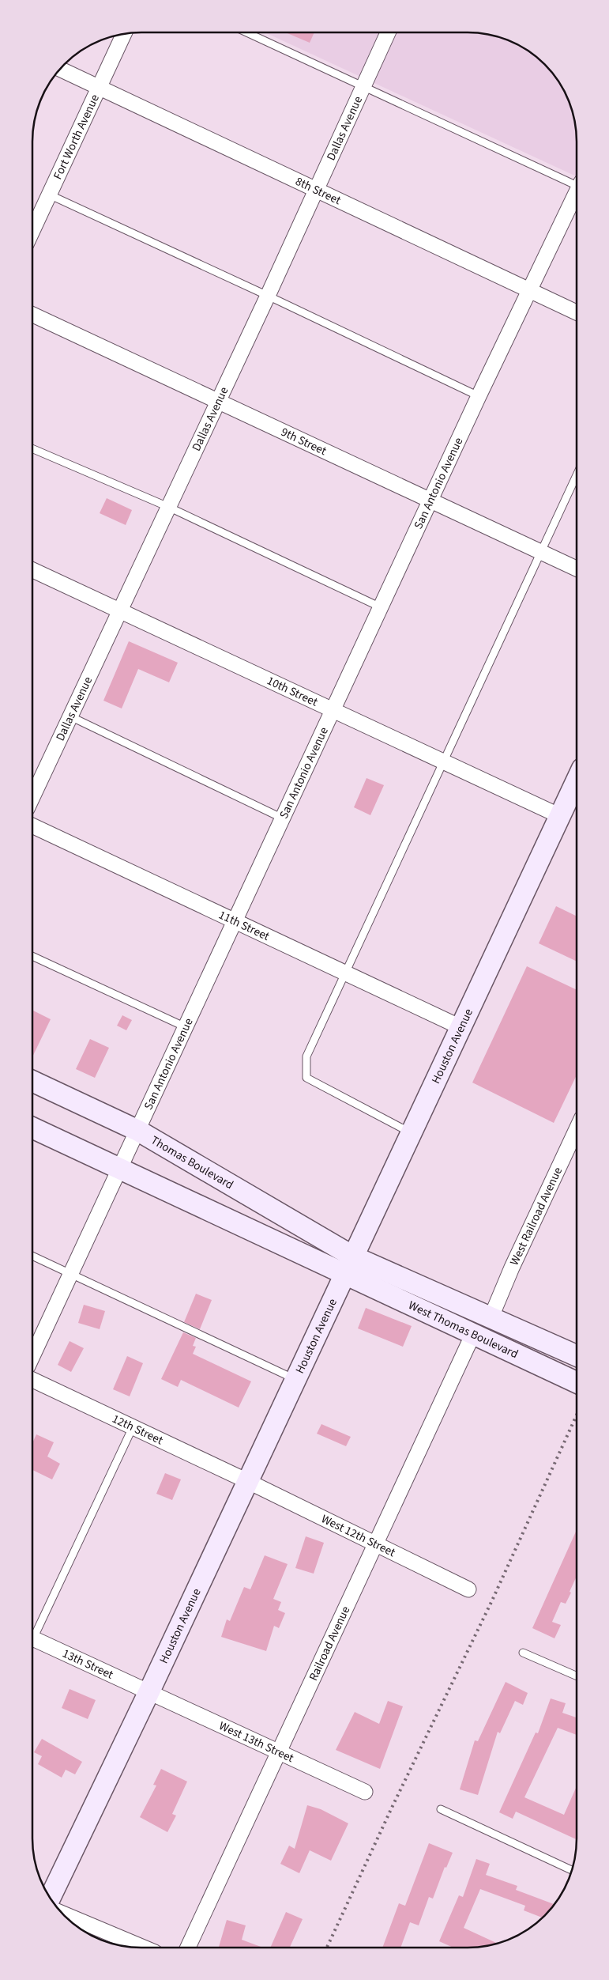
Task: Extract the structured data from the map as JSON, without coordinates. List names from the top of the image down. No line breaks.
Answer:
{"streets":{"main road":["Houston Avenue","Thomas Boulevard","West Thomas Boulevard"],"street":["Dallas Avenue","Fort Worth Avenue","8th Street","9th Street","San Antonio Avenue","10th Street","11th Street","West Railroad Avenue","12th Street","West 12th Street","Railroad Avenue","13th Street","West 13th Street"]},"crossings":[["Dallas Avenue","8th Street"],["Dallas Avenue","9th Street"],["Dallas Avenue","10th Street"],["Fort Worth Avenue","8th Street"],["8th Street","San Antonio Avenue"],["9th Street","San Antonio Avenue"],["San Antonio Avenue","10th Street"],["San Antonio Avenue","11th Street"],["San Antonio Avenue","Thomas Boulevard"],["10th Street","Houston Avenue"],["11th Street","Houston Avenue"],["Houston Avenue","Thomas Boulevard"],["Houston Avenue","West Thomas Boulevard"],["Houston Avenue","12th Street"],["Houston Avenue","West 12th Street"],["Houston Avenue","13th Street"],["Houston Avenue","West 13th Street"],["Thomas Boulevard","West Thomas Boulevard"],["West Railroad Avenue","West Thomas Boulevard"],["West Thomas Boulevard","Railroad Avenue"],["12th Street","West 12th Street"],["West 12th Street","Railroad Avenue"],["Railroad Avenue","West 13th Street"],["13th Street","West 13th Street"]]}
